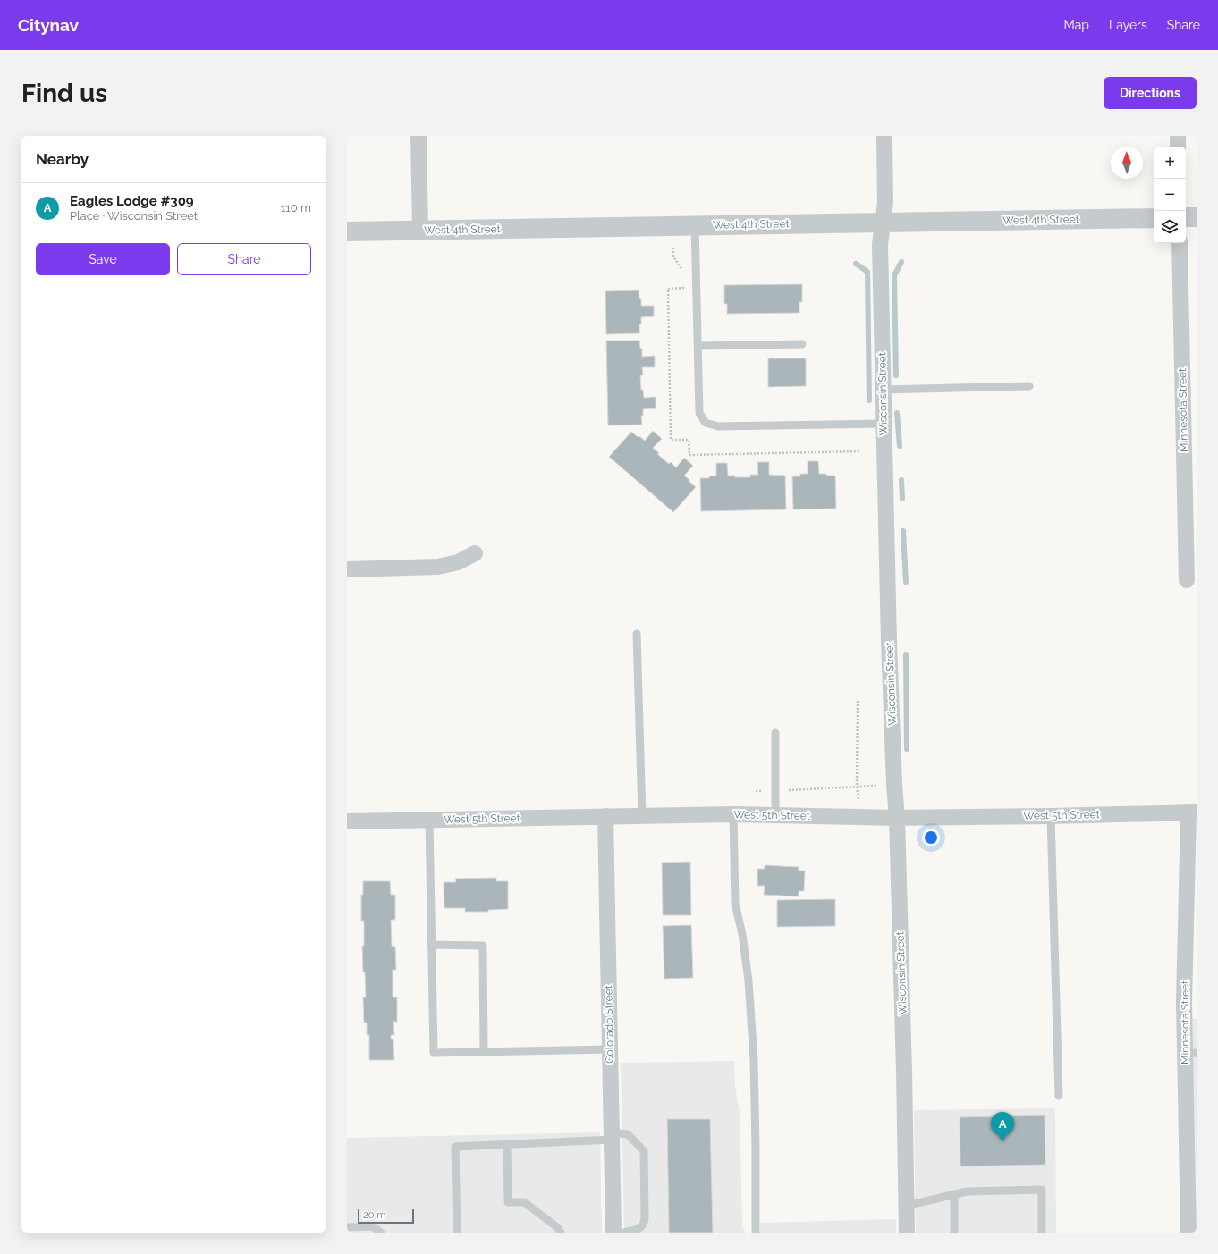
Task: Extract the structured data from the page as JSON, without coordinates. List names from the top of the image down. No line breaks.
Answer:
{"streets":{"street":["West 4th Street","Wisconsin Street","Minnesota Street","West 5th Street","Colorado Street"]},"crossings":[["West 4th Street","Wisconsin Street"],["Wisconsin Street","West 5th Street"],["Minnesota Street","West 5th Street"],["West 5th Street","Colorado Street"]],"scale_bar":"20 m","north":"top","page":{"header":"Citynav","nav":["Map","Layers","Share"],"buttons":["Directions",["Save","Share"]],"title":"Find us","heading":"Nearby","map_buttons":["+","−"],"list":[{"mark":"A","name":"Eagles Lodge #309","note":"Place · Wisconsin Street","value":"110 m"}],"pins":"A","scale":"20 m"}}
